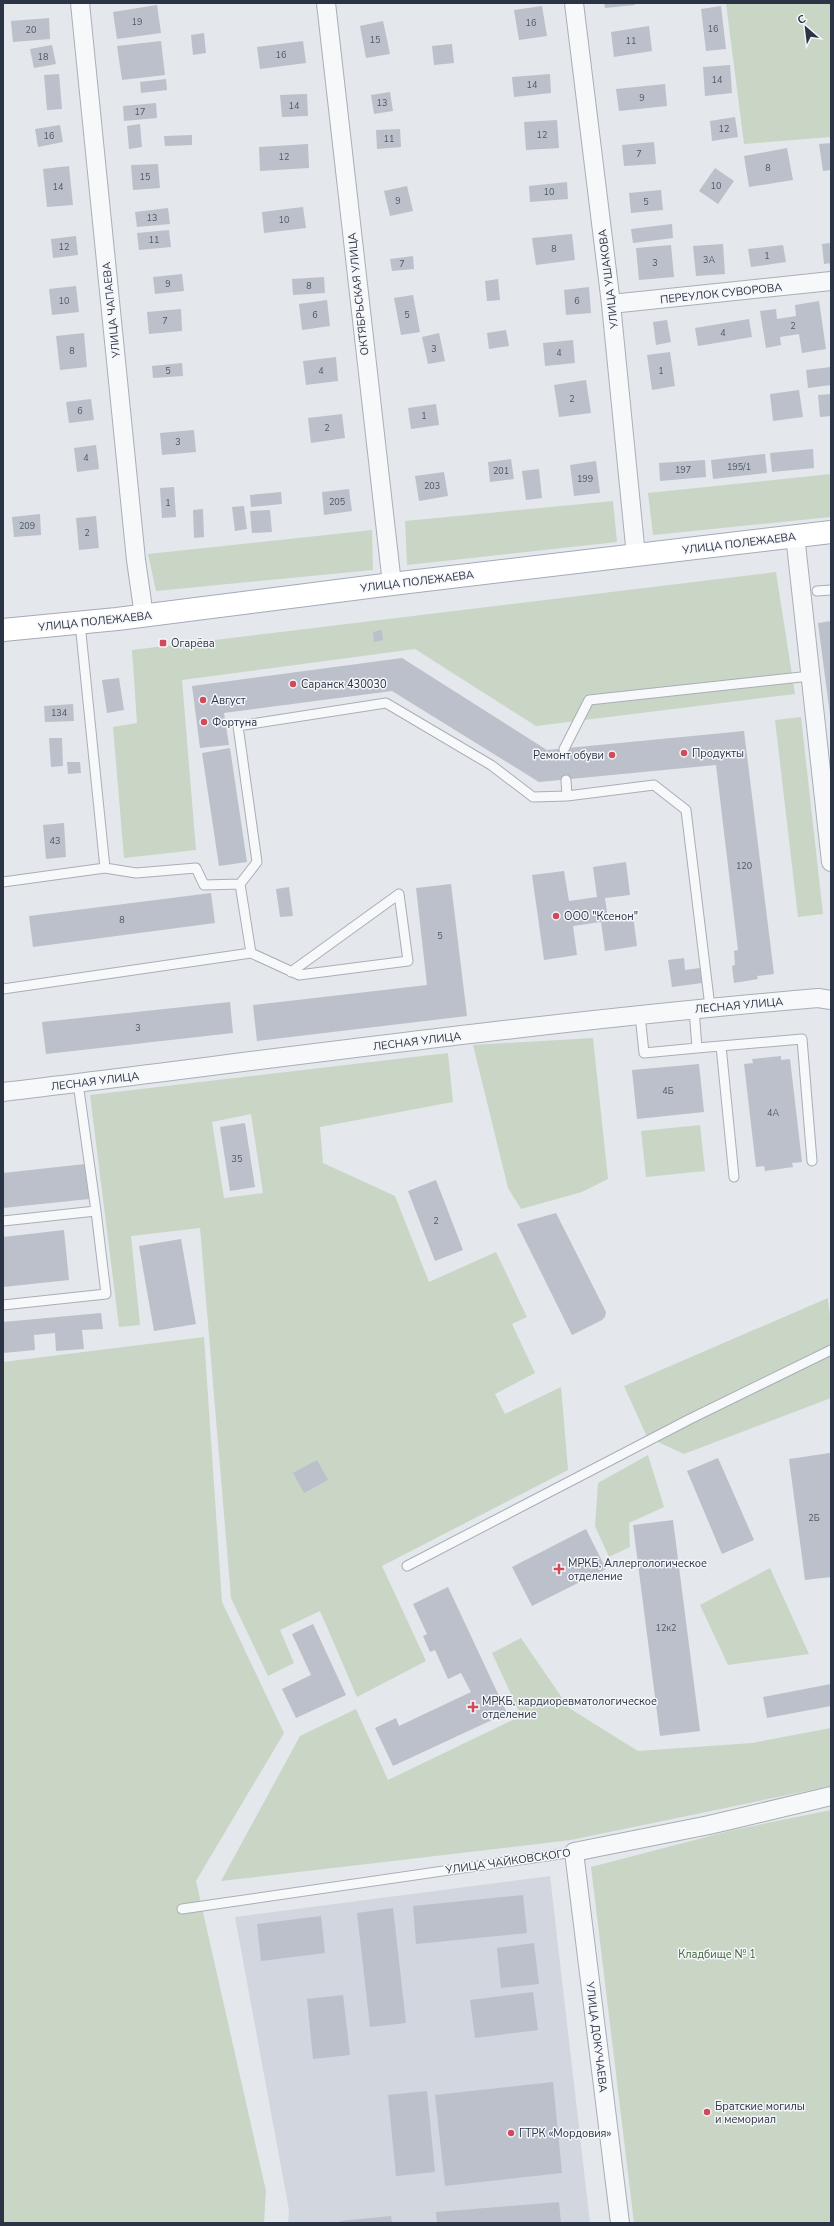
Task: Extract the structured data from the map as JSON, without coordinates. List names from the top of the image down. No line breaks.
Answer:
{"streets":{"main road":["УЛИЦА ПОЛЕЖАЕВА"],"street":["УЛИЦА УШАКОВА","ПЕРЕУЛОК СУВОРОВА","ОКТЯБРЬСКАЯ УЛИЦА","УЛИЦА ЧАПАЕВА","ЛЕСНАЯ УЛИЦА","УЛИЦА ЧАЙКОВСКОГО","УЛИЦА ДОКУЧАЕВА"]},"crossings":[["УЛИЦА УШАКОВА","ПЕРЕУЛОК СУВОРОВА"],["УЛИЦА УШАКОВА","УЛИЦА ПОЛЕЖАЕВА"],["ОКТЯБРЬСКАЯ УЛИЦА","УЛИЦА ПОЛЕЖАЕВА"],["УЛИЦА ЧАПАЕВА","УЛИЦА ПОЛЕЖАЕВА"],["УЛИЦА ЧАЙКОВСКОГО","УЛИЦА ДОКУЧАЕВА"]],"parks":["Кладбище № 1"],"places":{"transit":["Огарёва"],"other":["Саранск 430030","Август","Фортуна","Продукты","Ремонт обуви","ООО \"Ксенон\"","Братские могилы и мемориал","ГТРК «Мордовия»"],"health":["МРКБ, Аллергологическое отделение","МРКБ, кардиоревматологическое отделение"]},"house_numbers":["19","16","16","20","15","11","16","18","14","14","9","13","14","17","12","12","16","11","7","12","8","15","10","14","10","9","5","13","10","11","12","8","1","3А","3","7","9","8","10","6","6","5","7","2","4","3","8","4","5","4","1","2","6","1","2","3","4","195/1","197","201","199","203","205","1","209","2","134","43","120","8","5","3","4Б","4А","35","2","2Б","12к2"],"north":"top left"}
